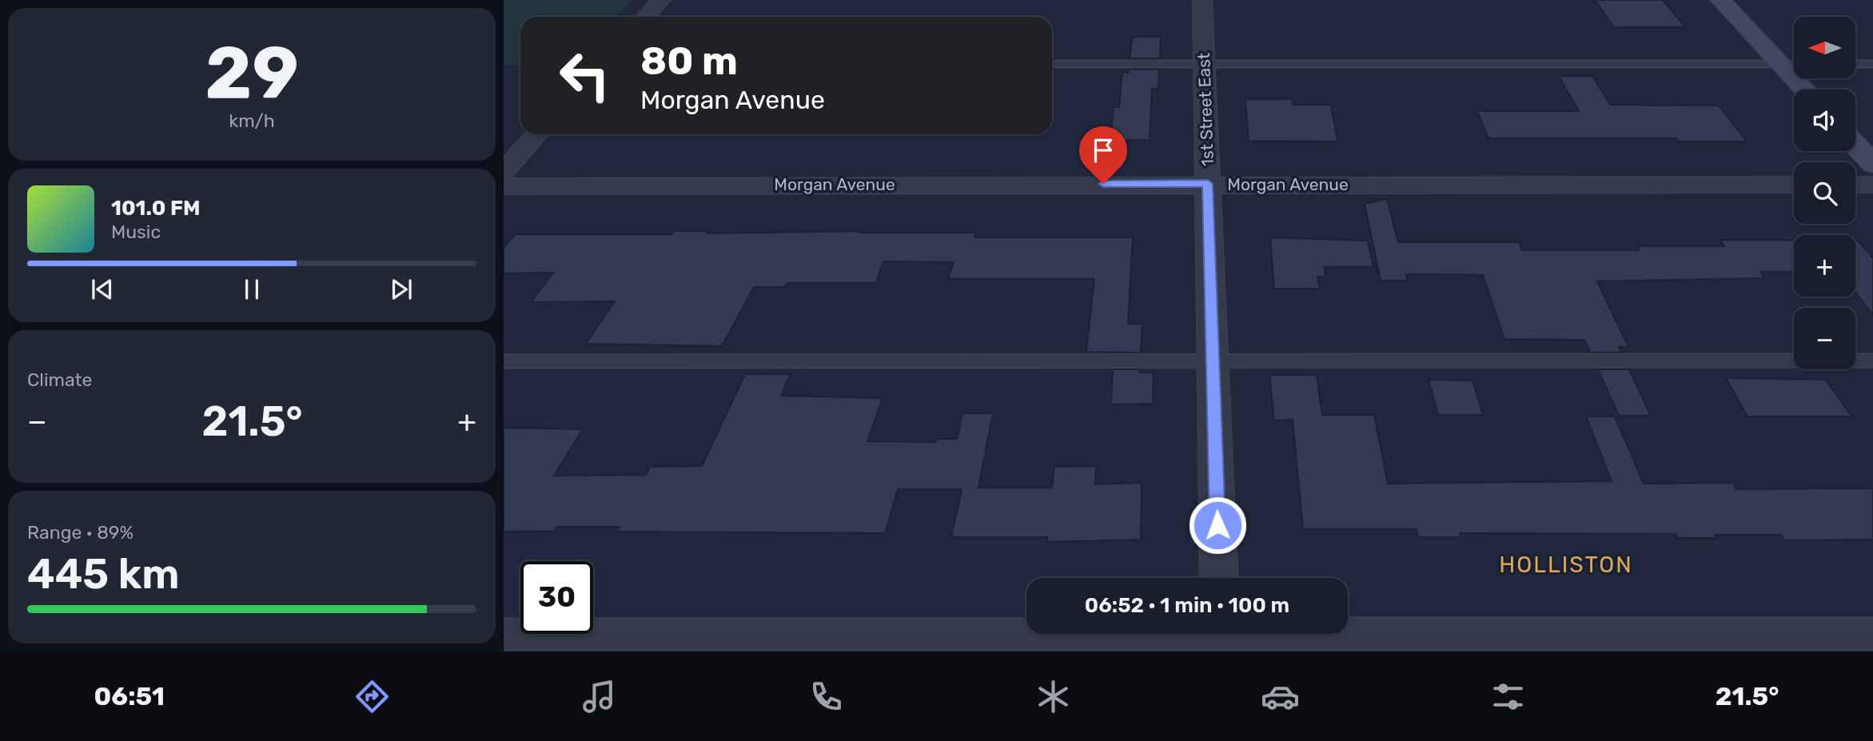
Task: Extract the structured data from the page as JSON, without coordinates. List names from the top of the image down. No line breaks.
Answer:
{"streets":{"street":["1st Street East","Morgan Avenue"]},"crossings":[["1st Street East","Morgan Avenue"]],"districts":["HOLLISTON"],"north":"left","page":{"tile":[["29","km/h"],"Climate",["Range · 89%","445 km"]],"map_buttons":["+","−"],"turn":["80 m","Morgan Avenue"],"song":["101.0 FM","Music"],"heat":["−","21.5°","+"],"limit":"30","trip":"06:52 · 1 min · 100 m","tabs":["06:51","21.5°"]}}
